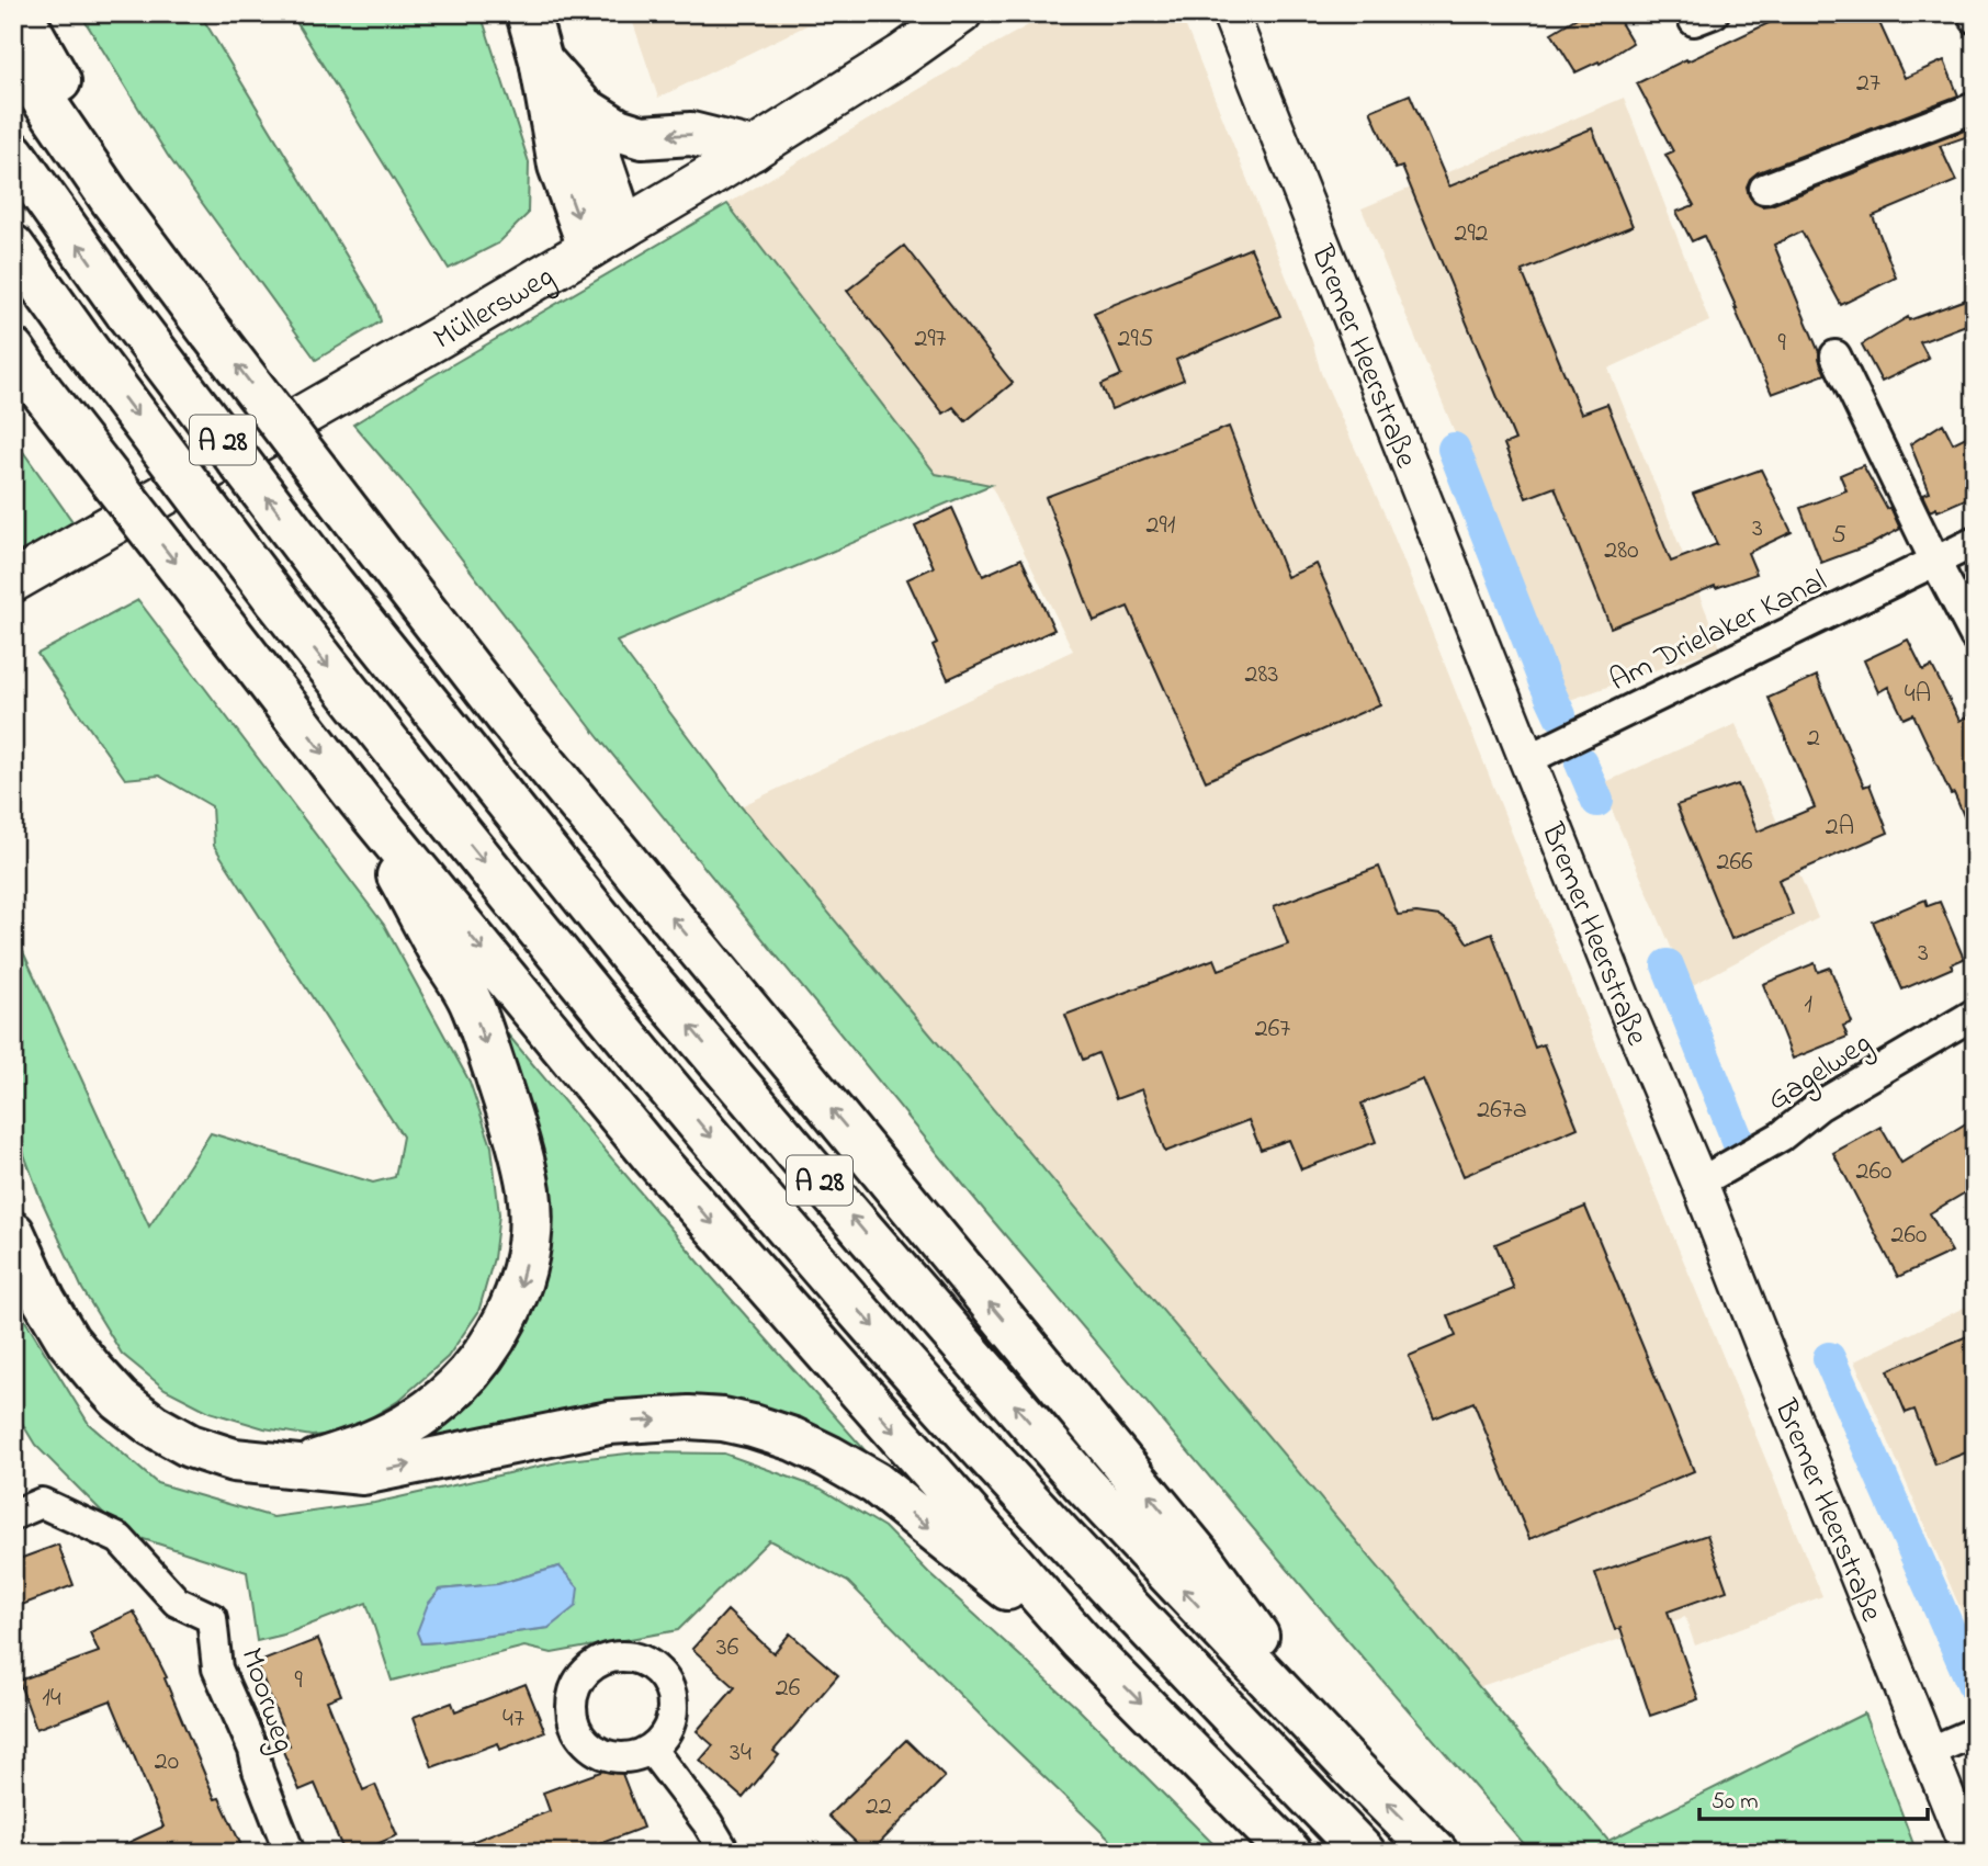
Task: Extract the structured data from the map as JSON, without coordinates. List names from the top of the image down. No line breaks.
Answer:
{"streets":{"highway":["A 28"],"main road":["Müllersweg"],"street":["Bremer Heerstraße","Am Drielaker Kanal","Gagelweg","Moorweg"]},"crossings":[["Bremer Heerstraße","Am Drielaker Kanal"],["Bremer Heerstraße","Gagelweg"]],"house_numbers":["27","292","297","295","9","291","3","5","280","283","4A","2","2A","266","3","1","267","267a","260","260","36","9","26","14","47","34","20","22"],"scale_bar":"50 m"}
